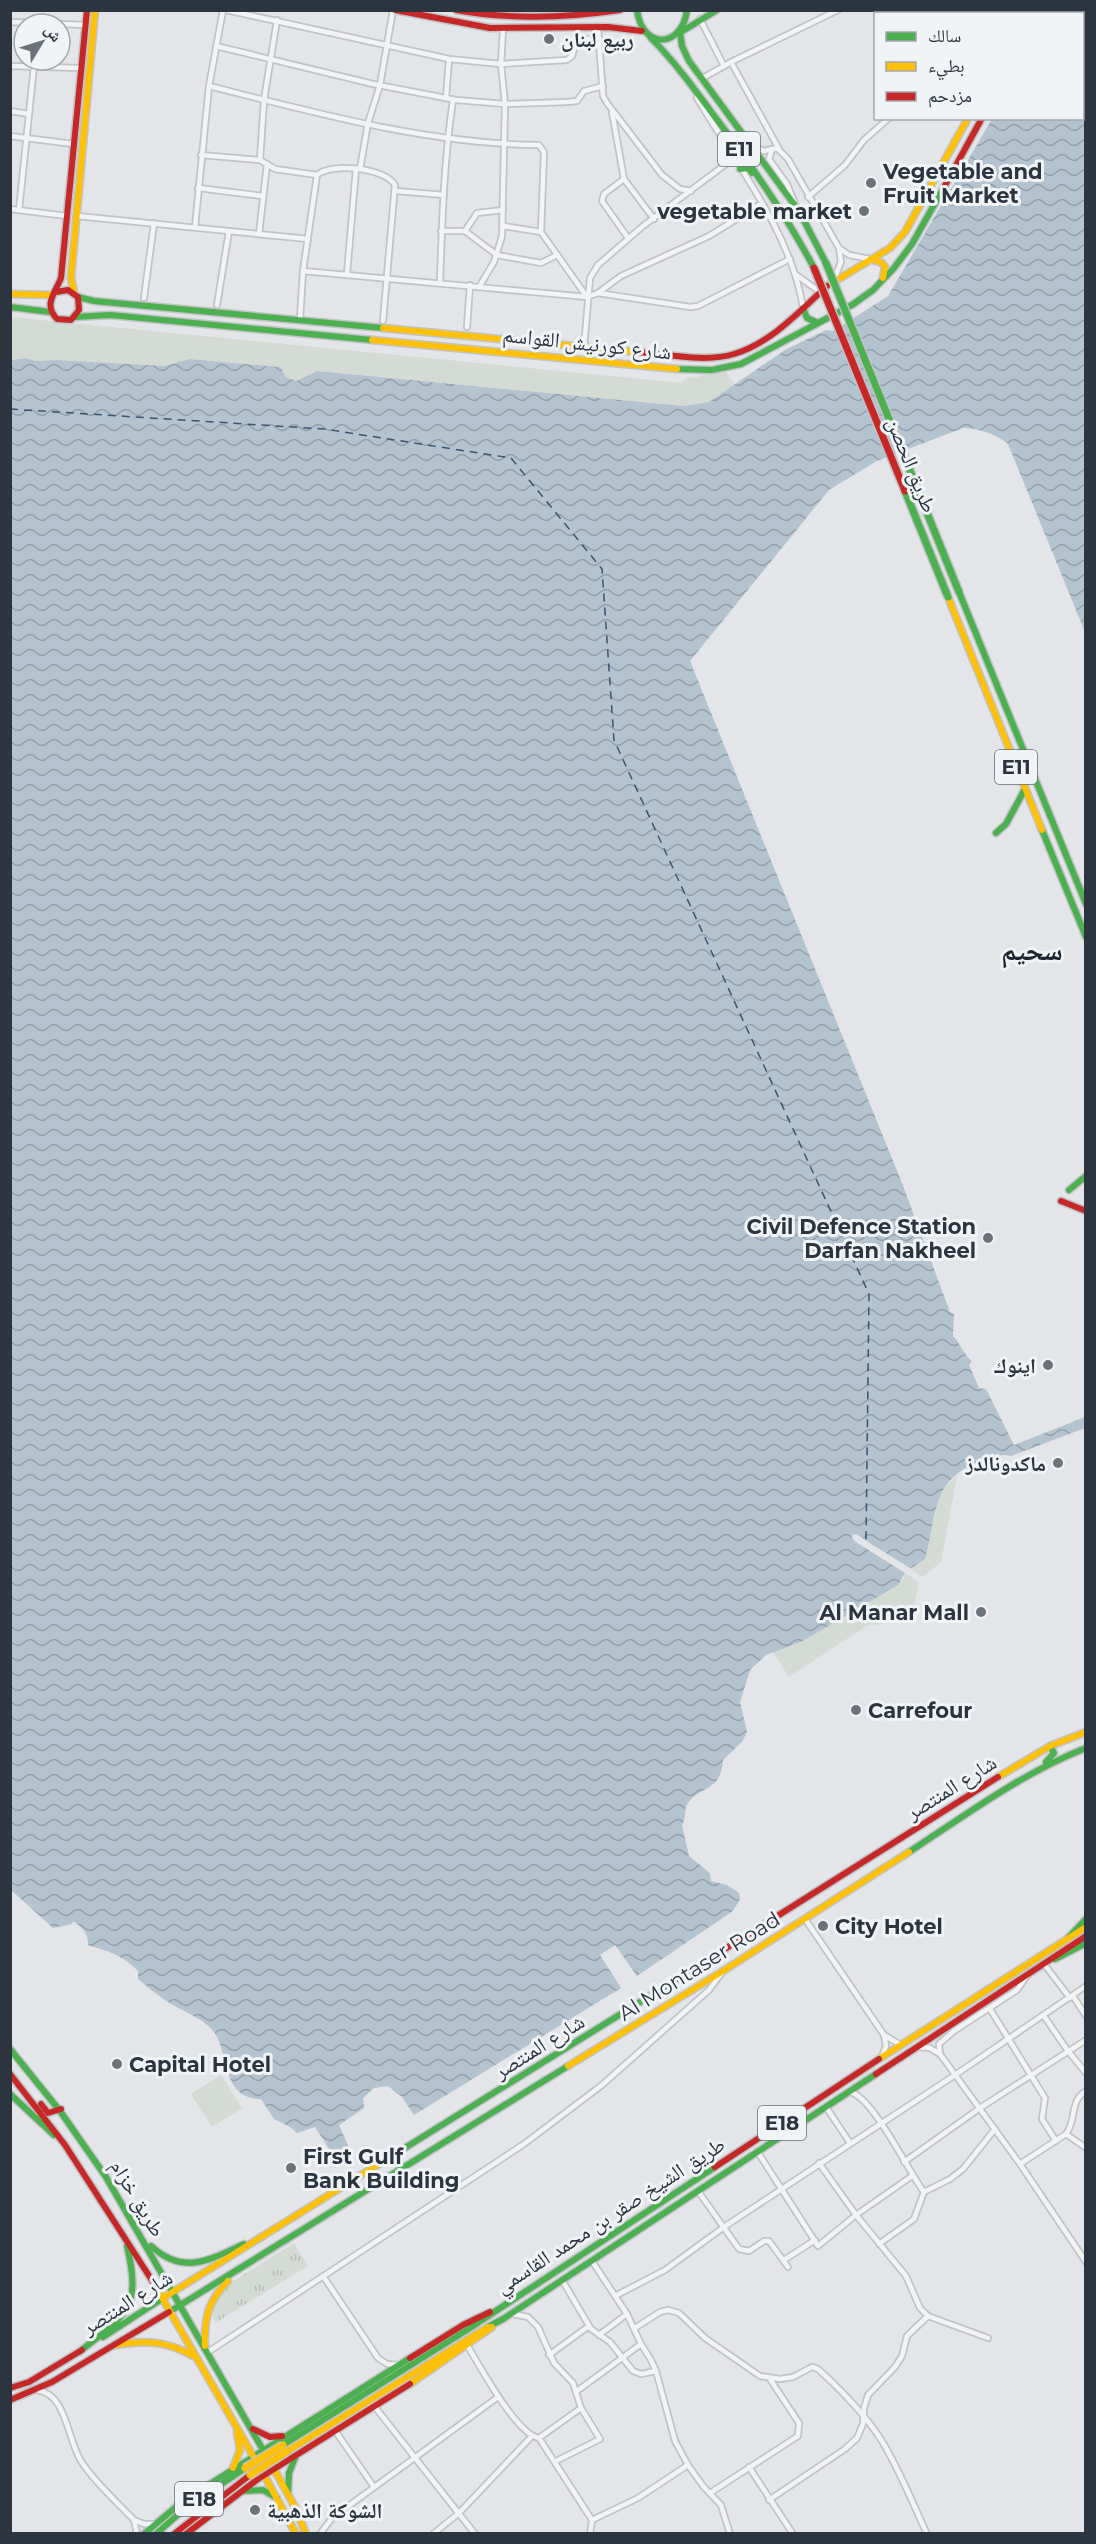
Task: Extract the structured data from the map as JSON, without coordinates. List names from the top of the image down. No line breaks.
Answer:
{"streets":{"main road":["E11","شارع كورنيش القواسم","طريق الحصن","شارع المنتصر","Al Montaser Road","E18","طريق خزام","طريق الشيخ صقر بن محمد القاسمي"]},"crossings":[["شارع المنتصر","Al Montaser Road"],["شارع المنتصر","طريق خزام"]],"districts":["سحيم"],"places":["ربيع لبنان","Vegetable and Fruit Market","vegetable market","Civil Defence Station Darfan Nakheel","اينوك","ماكدونالدز","Al Manar Mall","Carrefour","City Hotel","Capital Hotel","First Gulf Bank Building","الشوكة الذهبية"],"legend":["سالك","بطيء","مزدحم"],"north":"top right"}
